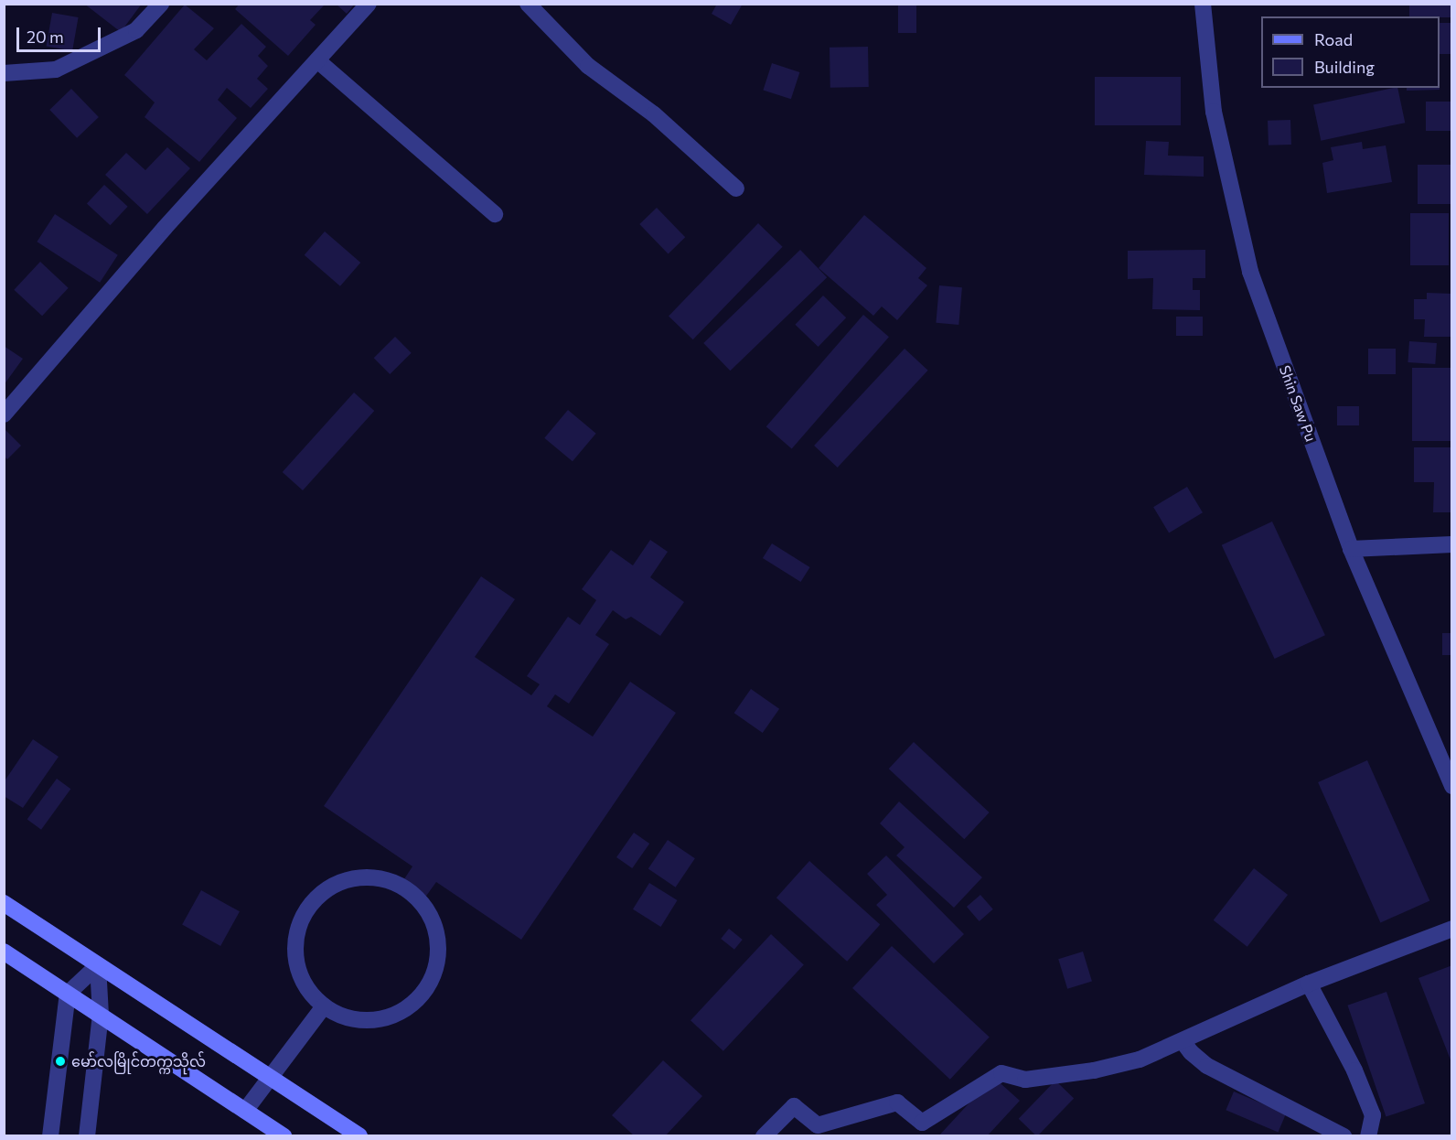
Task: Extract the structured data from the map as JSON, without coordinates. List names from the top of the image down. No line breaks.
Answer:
{"streets":{"street":["Shin Saw Pu"]},"places":["မော်လမြိုင်တက္ကသိုလ်"],"legend":["Road","Building"],"scale_bar":"20 m"}
